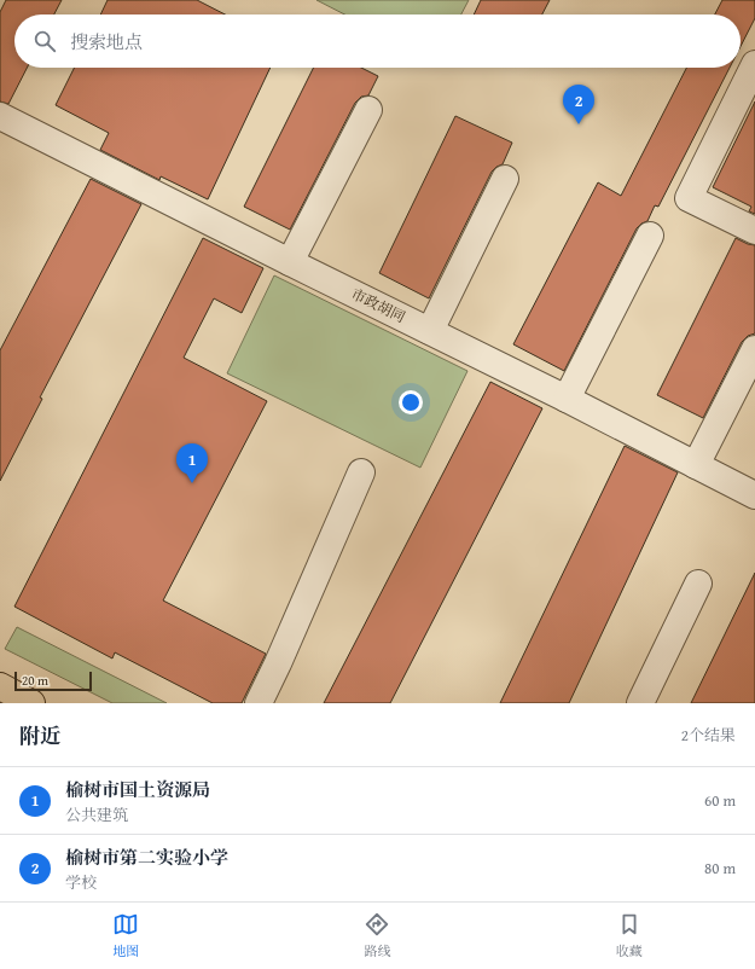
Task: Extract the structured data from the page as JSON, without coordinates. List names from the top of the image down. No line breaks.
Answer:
{"streets":{"street":["市政胡同"]},"scale_bar":"20 m","page":{"search":"搜索地点","pins":["2","1"],"scale":"20 m","heading":["附近","2个结果"],"list":[{"mark":"1","name":"榆树市国土资源局","note":"公共建筑","value":"60 m"},{"mark":"2","name":"榆树市第二实验小学","note":"学校","value":"80 m"}],"nav":["地图","路线","收藏"]}}
